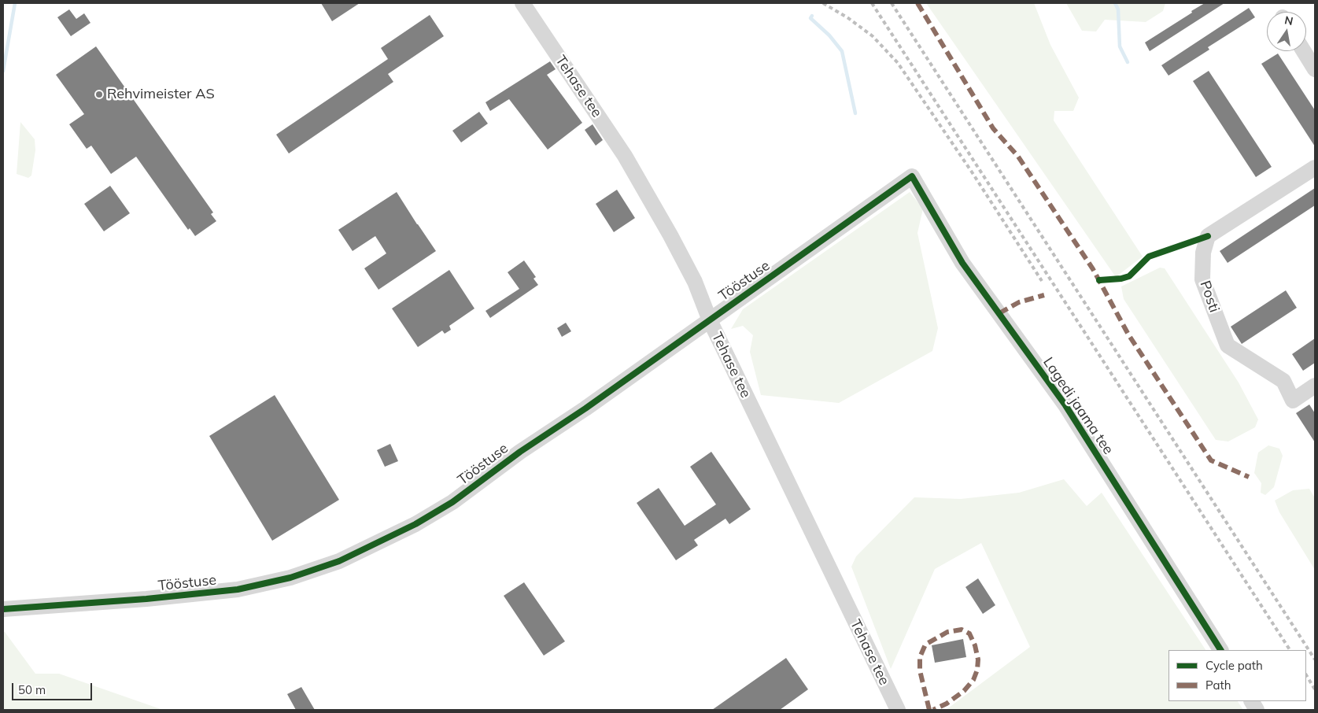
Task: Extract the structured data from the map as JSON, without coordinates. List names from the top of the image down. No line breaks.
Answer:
{"streets":{"street":["Tehase tee","Tööstuse","Posti","Lagedi jaama tee"]},"crossings":[["Tehase tee","Tööstuse"],["Tööstuse","Lagedi jaama tee"]],"places":["Rehvimeister AS"],"legend":["Cycle path","Path"],"scale_bar":"50 m","north":"top"}
